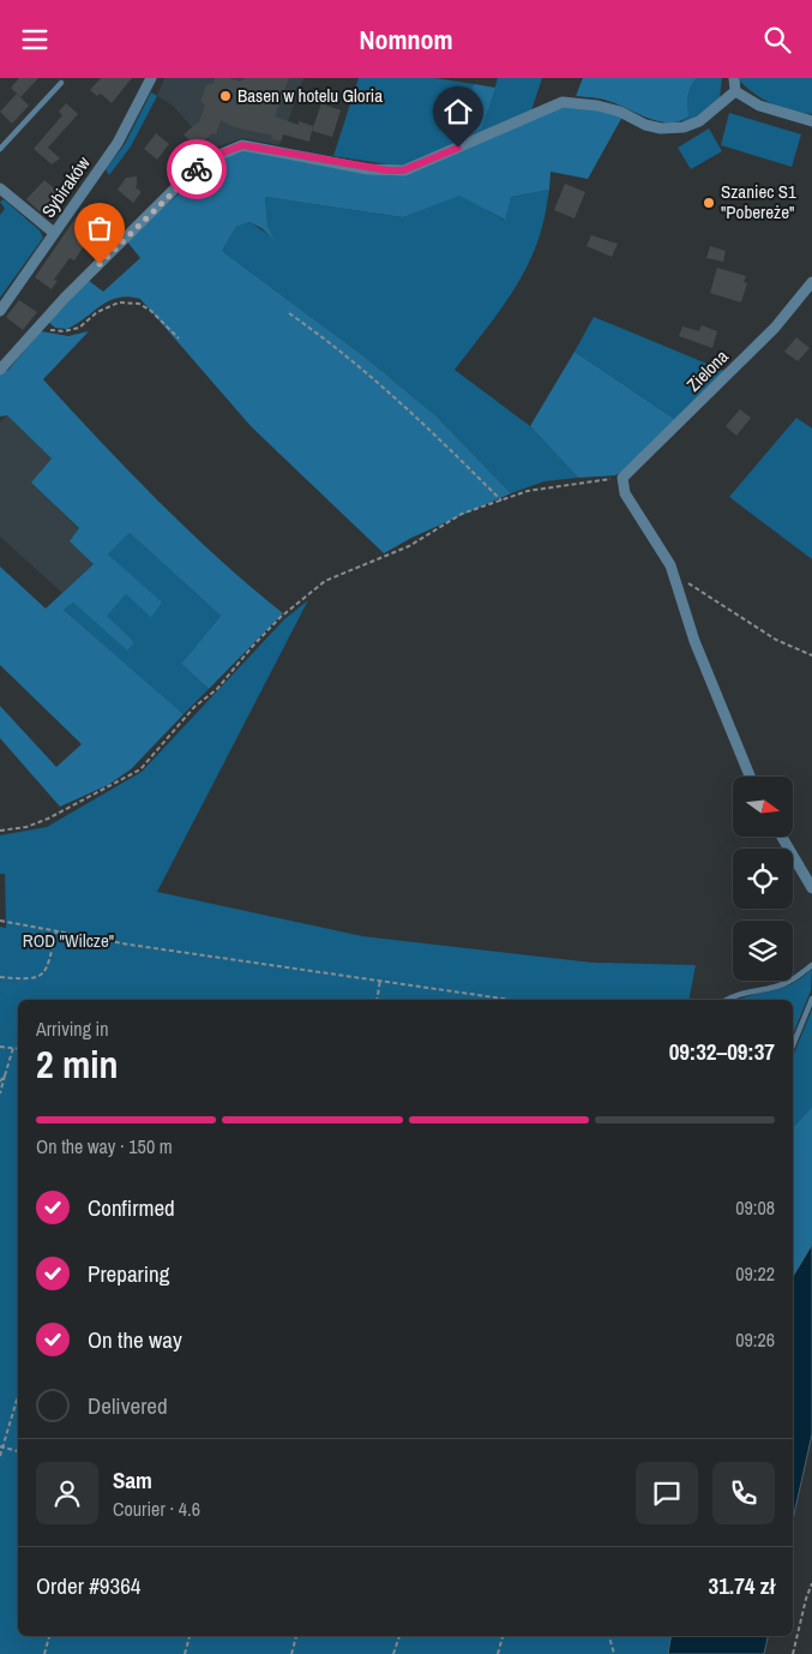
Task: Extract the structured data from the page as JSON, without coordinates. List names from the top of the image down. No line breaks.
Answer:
{"streets":{"street":["Sybiraków","Zielona"]},"parks":["ROD \"Wilcze\""],"places":["Basen w hotelu Gloria","Szaniec S1 \"Pobereże\""],"north":"right","page":{"header":"Nomnom","heading":["2 min","Arriving in","09:32–09:37"],"panel":["Sam","Courier · 4.6","Order #9364","31.74 zł"],"bar":"On the way · 150 m","list":[["Confirmed","09:08"],["Preparing","09:22"],["On the way","09:26"],"Delivered"]}}
